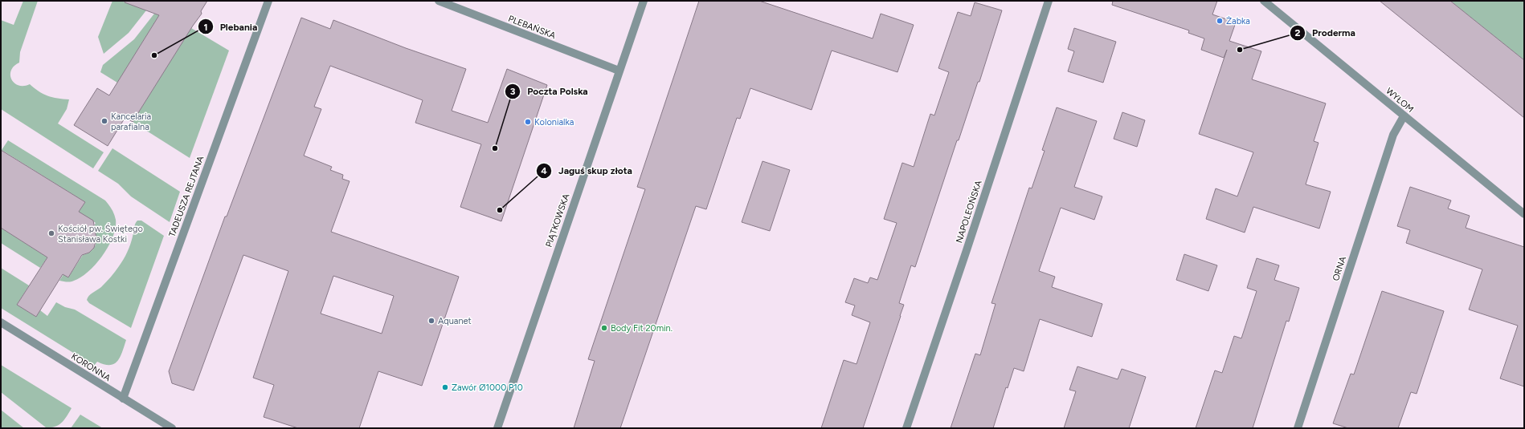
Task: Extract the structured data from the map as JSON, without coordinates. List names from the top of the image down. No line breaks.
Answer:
{"streets":{"street":["PLEBAŃSKA","WYŁOM","TADEUSZA REJTANA","NAPOLEOŃSKA","PIĄTKOWSKA","ORNA","KORONNA"]},"crossings":[["PLEBAŃSKA","PIĄTKOWSKA"],["WYŁOM","ORNA"],["TADEUSZA REJTANA","KORONNA"]],"places":["Żabka","Proderma","Plebania","Kancelaria parafialna","Kolonialka","Poczta Polska","Jaguś skup złota","Kościół pw. Świętego Stanisława Kostki","Aquanet","Body Fit 20min.","Zawór Ø1000 P10"]}
